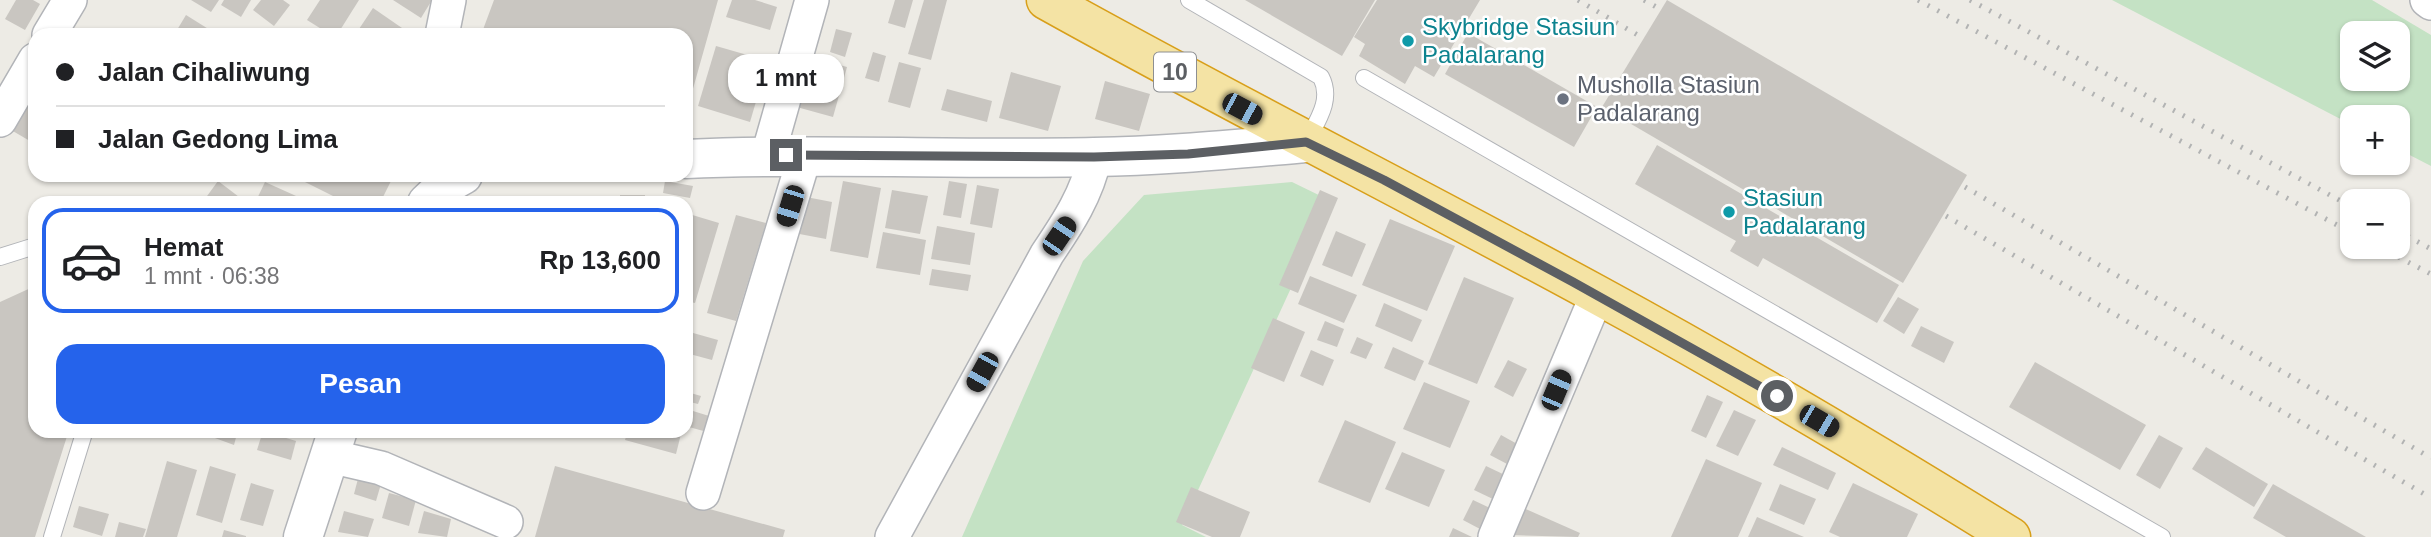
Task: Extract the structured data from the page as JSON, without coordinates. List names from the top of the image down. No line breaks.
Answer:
{"streets":{"highway":["10"]},"places":["Skybridge Stasiun Padalarang","Musholla Stasiun Padalarang","Stasiun Padalarang"],"page":{"map_buttons":["+","−"],"banner":["Jalan Cihaliwung","Jalan Gedong Lima"],"bubble":"1 mnt","list":[{"name":"Hemat","note":"1 mnt · 06:38","value":"Rp 13,600"}],"buttons":"Pesan"}}
